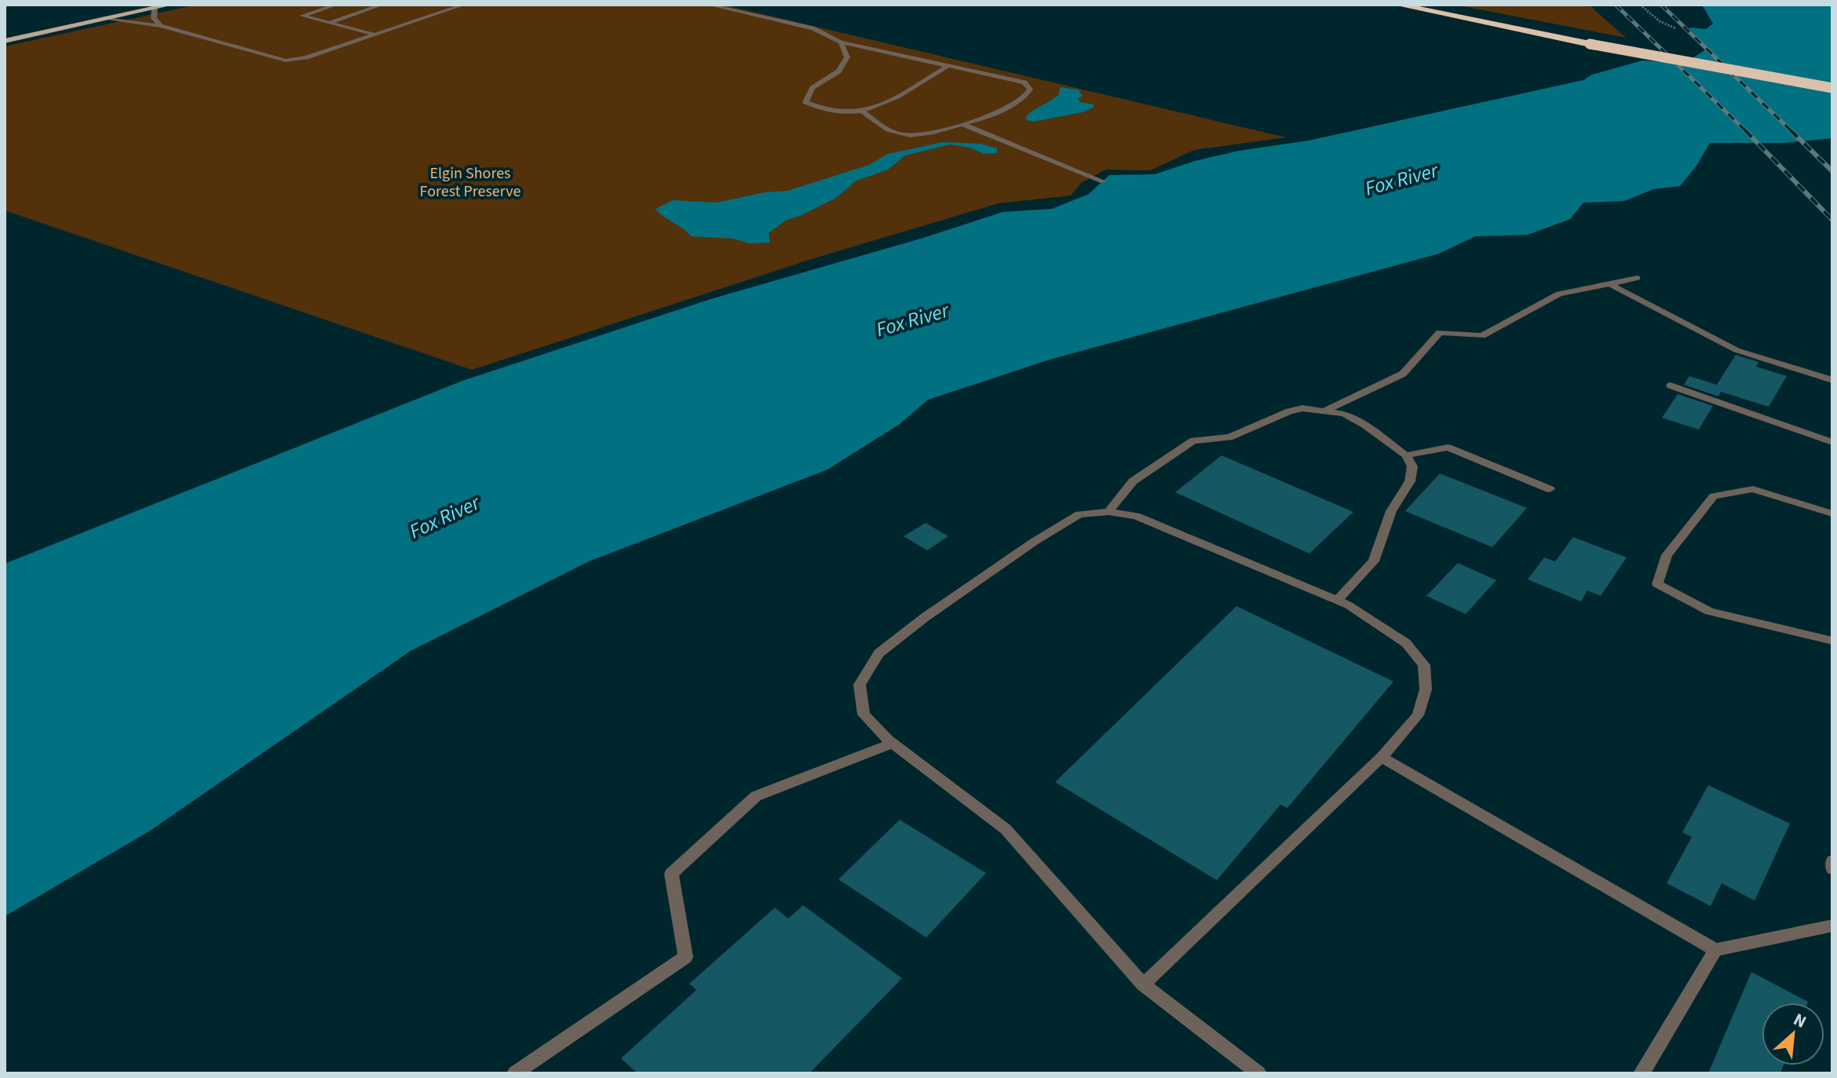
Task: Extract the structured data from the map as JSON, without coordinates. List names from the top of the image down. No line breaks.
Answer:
{"water":["Fox River"],"parks":["Elgin Shores Forest Preserve"],"north":"top right"}
